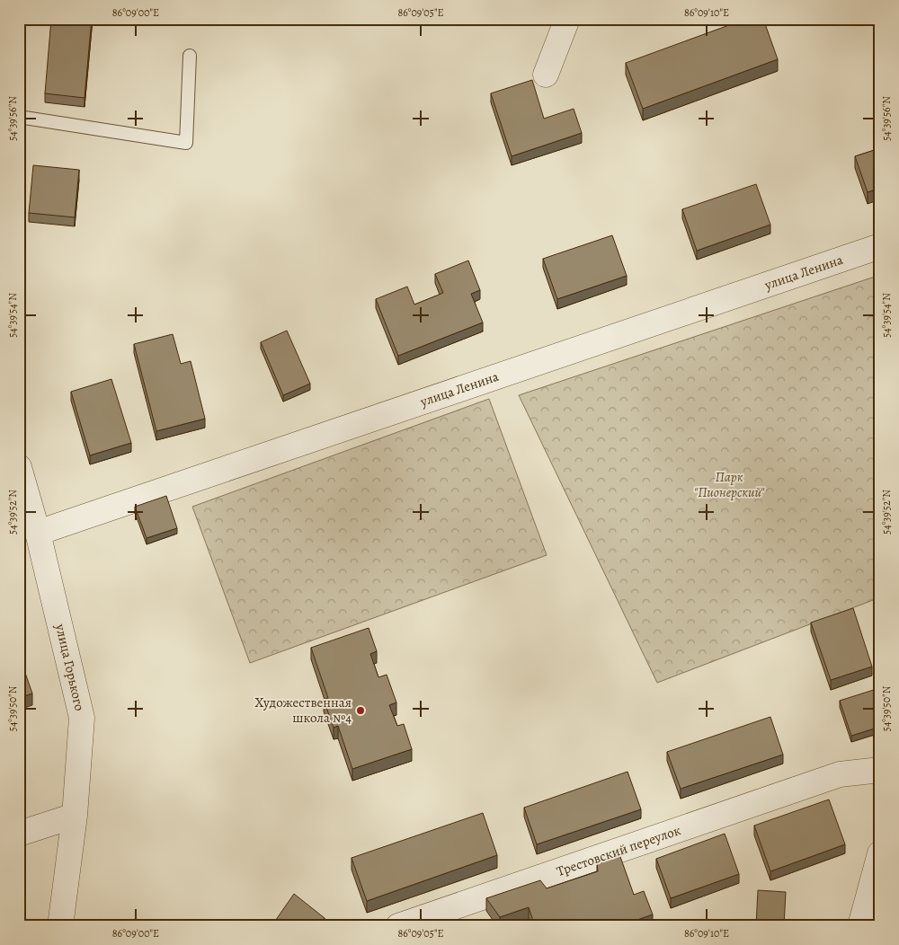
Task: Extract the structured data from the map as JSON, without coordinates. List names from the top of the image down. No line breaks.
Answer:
{"streets":{"street":["улица Ленина","улица Горького","Трестовский переулок"]},"crossings":[["улица Ленина","улица Горького"]],"parks":["Парк \"Пионерский\""],"places":["Художественная школа №4"],"coordinates":["86°09'00\"E","86°09'05\"E","86°09'10\"E","54°39'56\"N","54°39'54\"N","54°39'52\"N","54°39'50\"N"]}
